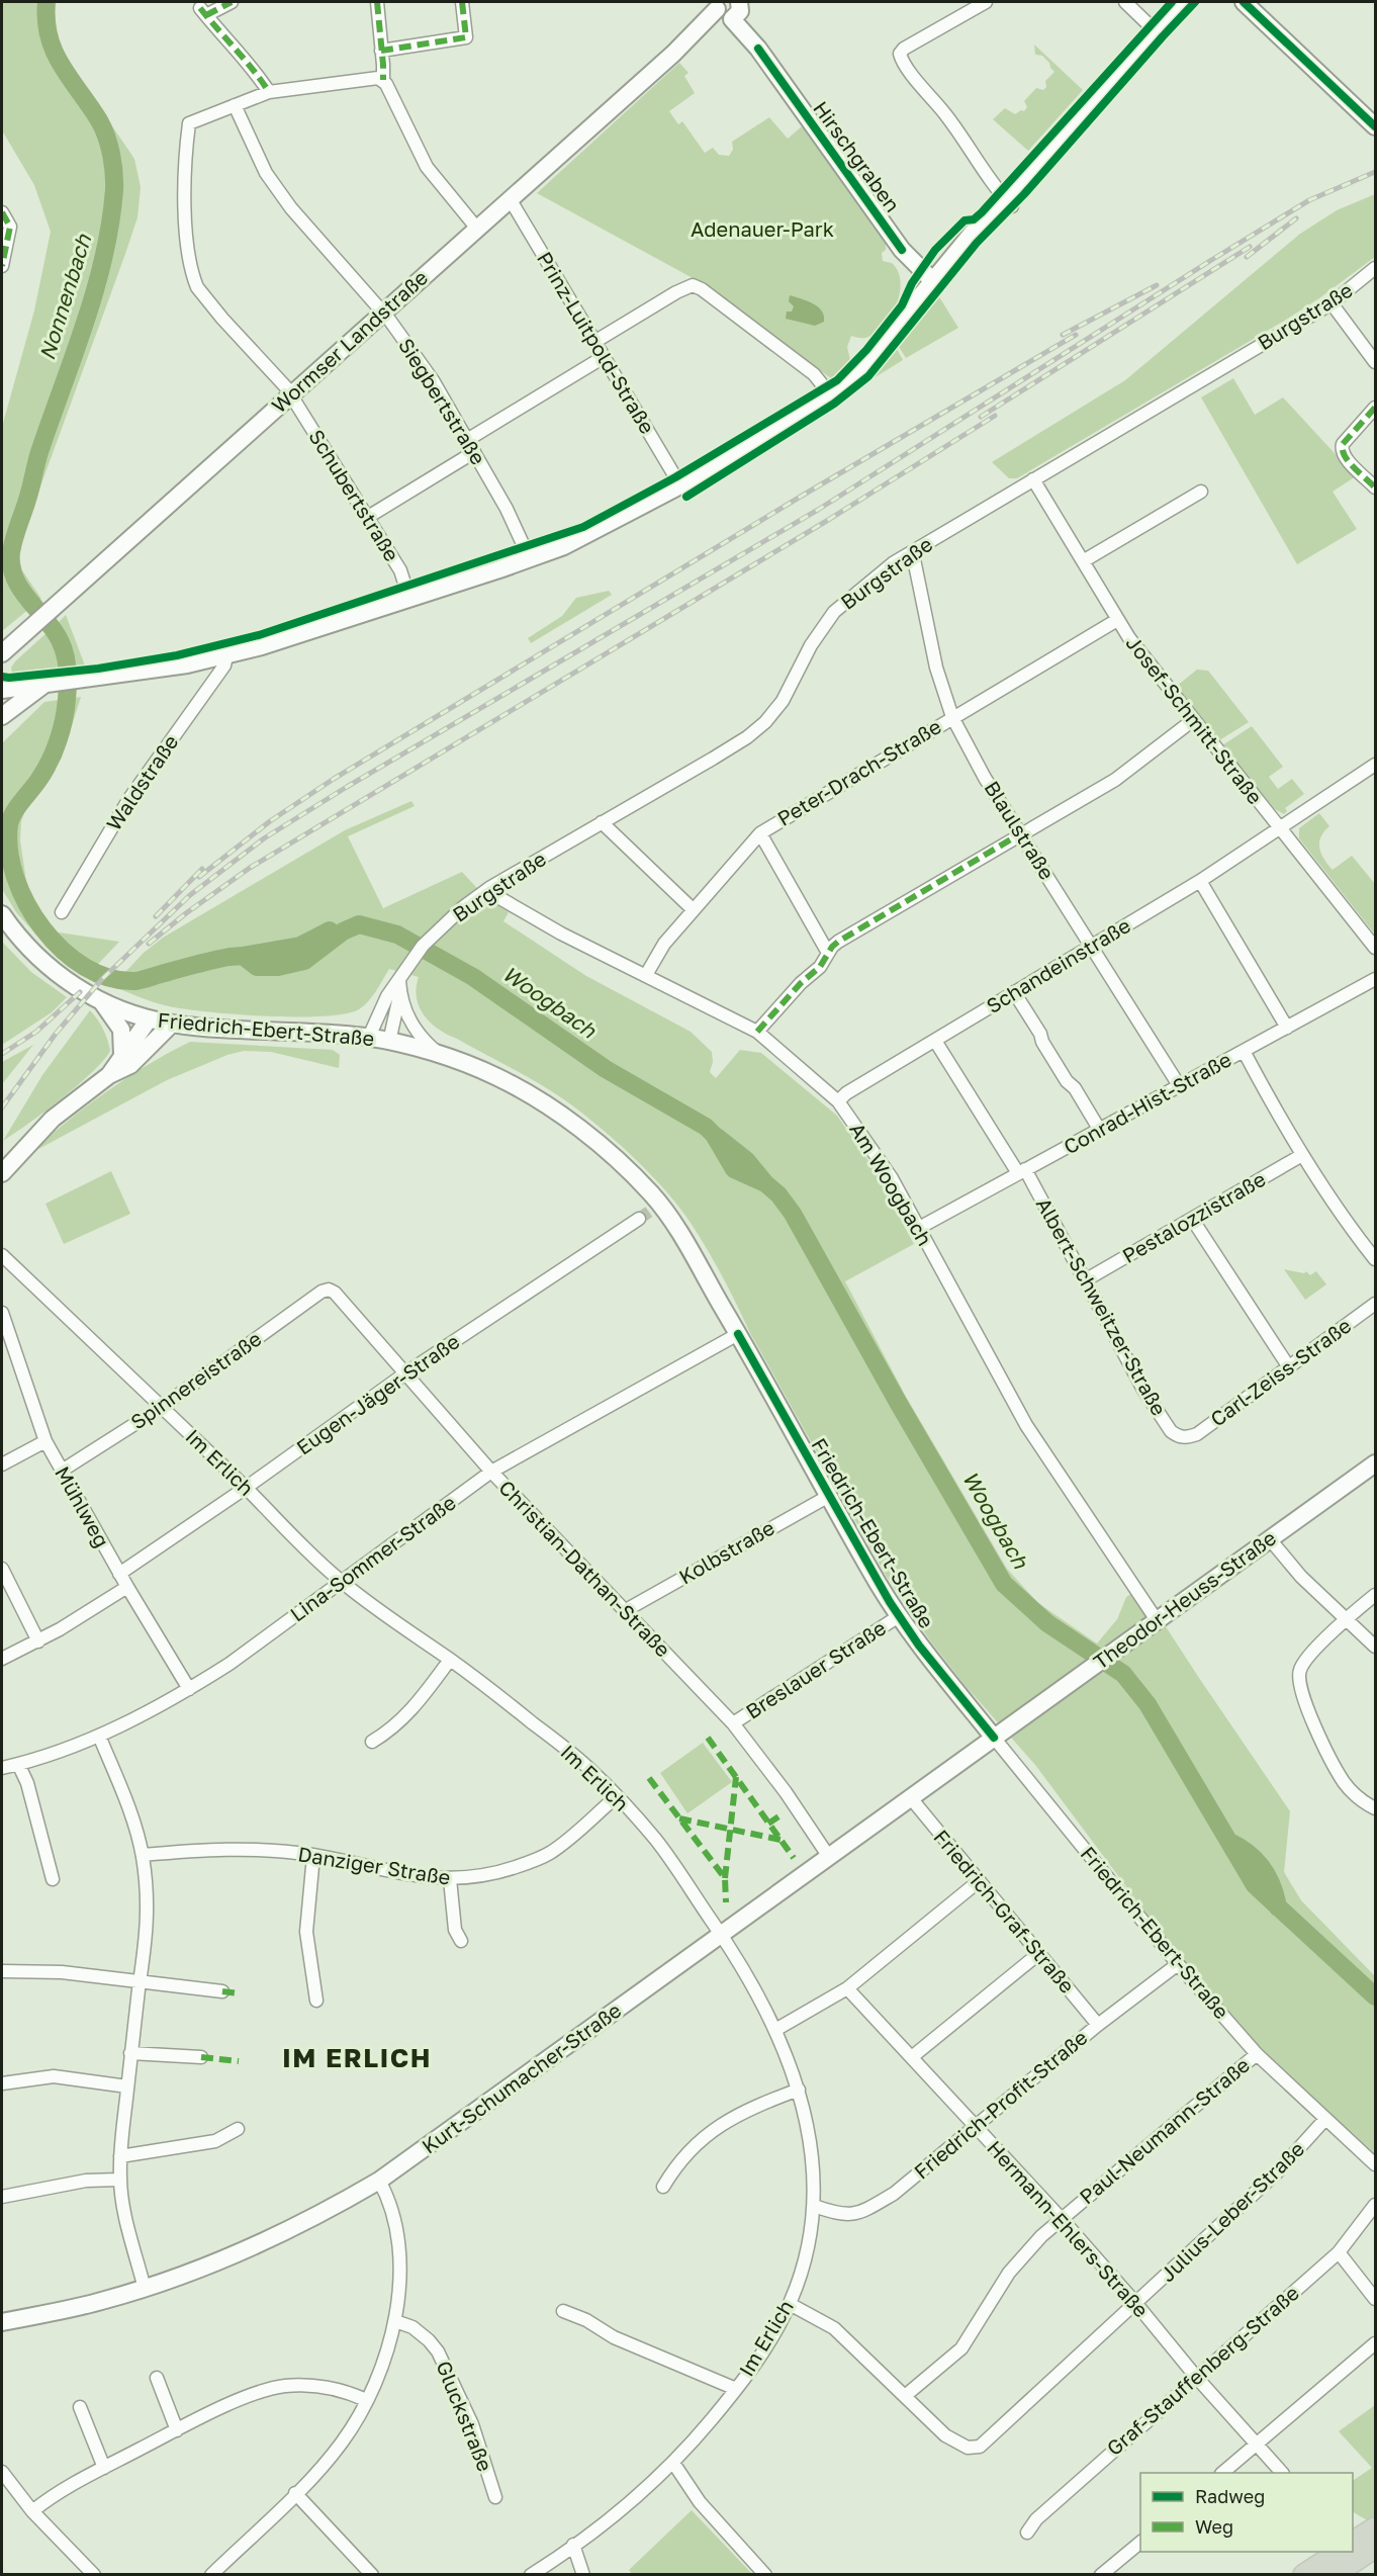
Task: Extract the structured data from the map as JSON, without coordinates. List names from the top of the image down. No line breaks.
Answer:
{"streets":{"main road":["Hirschgraben","Wormser Landstraße","Friedrich-Ebert-Straße","Theodor-Heuss-Straße","Kurt-Schumacher-Straße"],"street":["Burgstraße","Prinz-Luitpold-Straße","Siegbertstraße","Schubertstraße","Josef-Schmitt-Straße","Peter-Drach-Straße","Waldstraße","Blaulstraße","Schandeinstraße","Conrad-Hist-Straße","Am Woogbach","Pestalozzistraße","Albert-Schweitzer-Straße","Carl-Zeiss-Straße","Spinnereistraße","Eugen-Jäger-Straße","Im Erlich","Mühlweg","Kolbstraße","Lina-Sommer-Straße","Christian-Dathan-Straße","Breslauer Straße","Danziger Straße","Friedrich-Graf-Straße","Friedrich-Profit-Straße","Paul-Neumann-Straße","Julius-Leber-Straße","Hermann-Ehlers-Straße","Graf-Stauffenberg-Straße","Gluckstraße"]},"crossings":[["Hirschgraben","Wormser Landstraße"],["Burgstraße","Josef-Schmitt-Straße"],["Burgstraße","Blaulstraße"],["Burgstraße","Friedrich-Ebert-Straße"],["Burgstraße","Am Woogbach"],["Wormser Landstraße","Prinz-Luitpold-Straße"],["Wormser Landstraße","Siegbertstraße"],["Wormser Landstraße","Schubertstraße"],["Siegbertstraße","Schubertstraße"],["Josef-Schmitt-Straße","Peter-Drach-Straße"],["Josef-Schmitt-Straße","Schandeinstraße"],["Peter-Drach-Straße","Blaulstraße"],["Peter-Drach-Straße","Am Woogbach"],["Blaulstraße","Schandeinstraße"],["Blaulstraße","Conrad-Hist-Straße"],["Schandeinstraße","Am Woogbach"],["Schandeinstraße","Albert-Schweitzer-Straße"],["Friedrich-Ebert-Straße","Kolbstraße"],["Friedrich-Ebert-Straße","Lina-Sommer-Straße"],["Friedrich-Ebert-Straße","Theodor-Heuss-Straße"],["Friedrich-Ebert-Straße","Breslauer Straße"],["Friedrich-Ebert-Straße","Kurt-Schumacher-Straße"],["Friedrich-Ebert-Straße","Friedrich-Profit-Straße"],["Friedrich-Ebert-Straße","Paul-Neumann-Straße"],["Friedrich-Ebert-Straße","Julius-Leber-Straße"],["Conrad-Hist-Straße","Am Woogbach"],["Conrad-Hist-Straße","Albert-Schweitzer-Straße"],["Am Woogbach","Theodor-Heuss-Straße"],["Pestalozzistraße","Albert-Schweitzer-Straße"],["Albert-Schweitzer-Straße","Carl-Zeiss-Straße"],["Spinnereistraße","Im Erlich"],["Spinnereistraße","Mühlweg"],["Spinnereistraße","Christian-Dathan-Straße"],["Eugen-Jäger-Straße","Im Erlich"],["Eugen-Jäger-Straße","Mühlweg"],["Eugen-Jäger-Straße","Christian-Dathan-Straße"],["Im Erlich","Lina-Sommer-Straße"],["Im Erlich","Danziger Straße"],["Im Erlich","Kurt-Schumacher-Straße"],["Im Erlich","Friedrich-Profit-Straße"],["Mühlweg","Lina-Sommer-Straße"],["Kolbstraße","Christian-Dathan-Straße"],["Lina-Sommer-Straße","Christian-Dathan-Straße"],["Christian-Dathan-Straße","Breslauer Straße"],["Christian-Dathan-Straße","Kurt-Schumacher-Straße"],["Theodor-Heuss-Straße","Kurt-Schumacher-Straße"],["Friedrich-Graf-Straße","Kurt-Schumacher-Straße"],["Friedrich-Graf-Straße","Friedrich-Profit-Straße"],["Friedrich-Profit-Straße","Hermann-Ehlers-Straße"],["Paul-Neumann-Straße","Julius-Leber-Straße"],["Paul-Neumann-Straße","Hermann-Ehlers-Straße"],["Julius-Leber-Straße","Hermann-Ehlers-Straße"],["Hermann-Ehlers-Straße","Graf-Stauffenberg-Straße"]],"districts":["IM ERLICH"],"water":["Nonnenbach","Woogbach"],"parks":["Adenauer-Park"],"legend":["Radweg","Weg"]}
